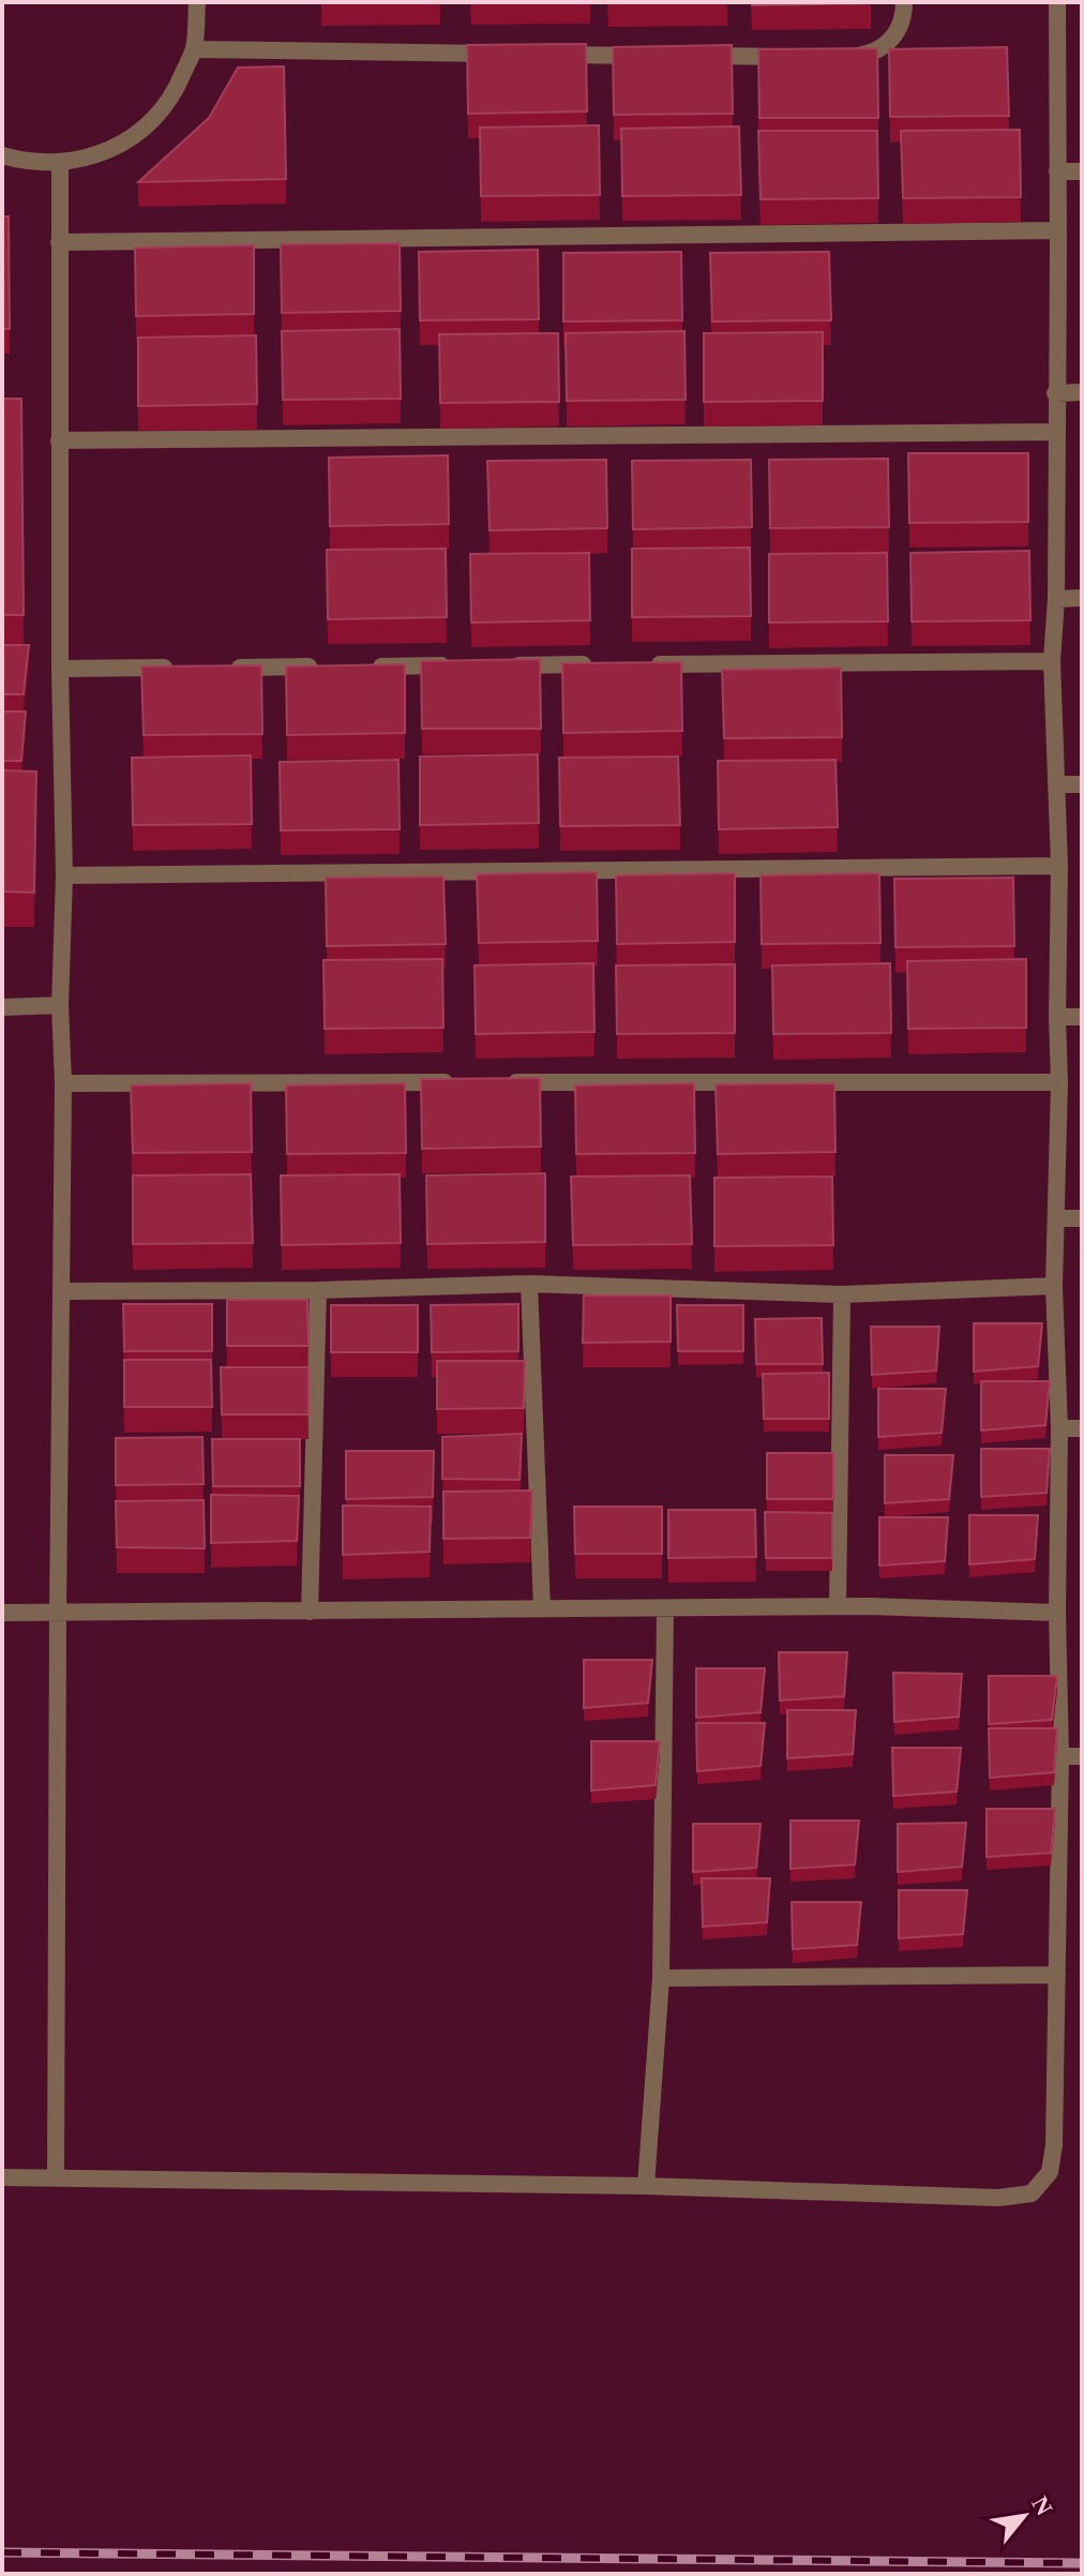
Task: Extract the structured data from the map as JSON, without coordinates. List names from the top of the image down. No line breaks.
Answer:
{"north":"top right"}
